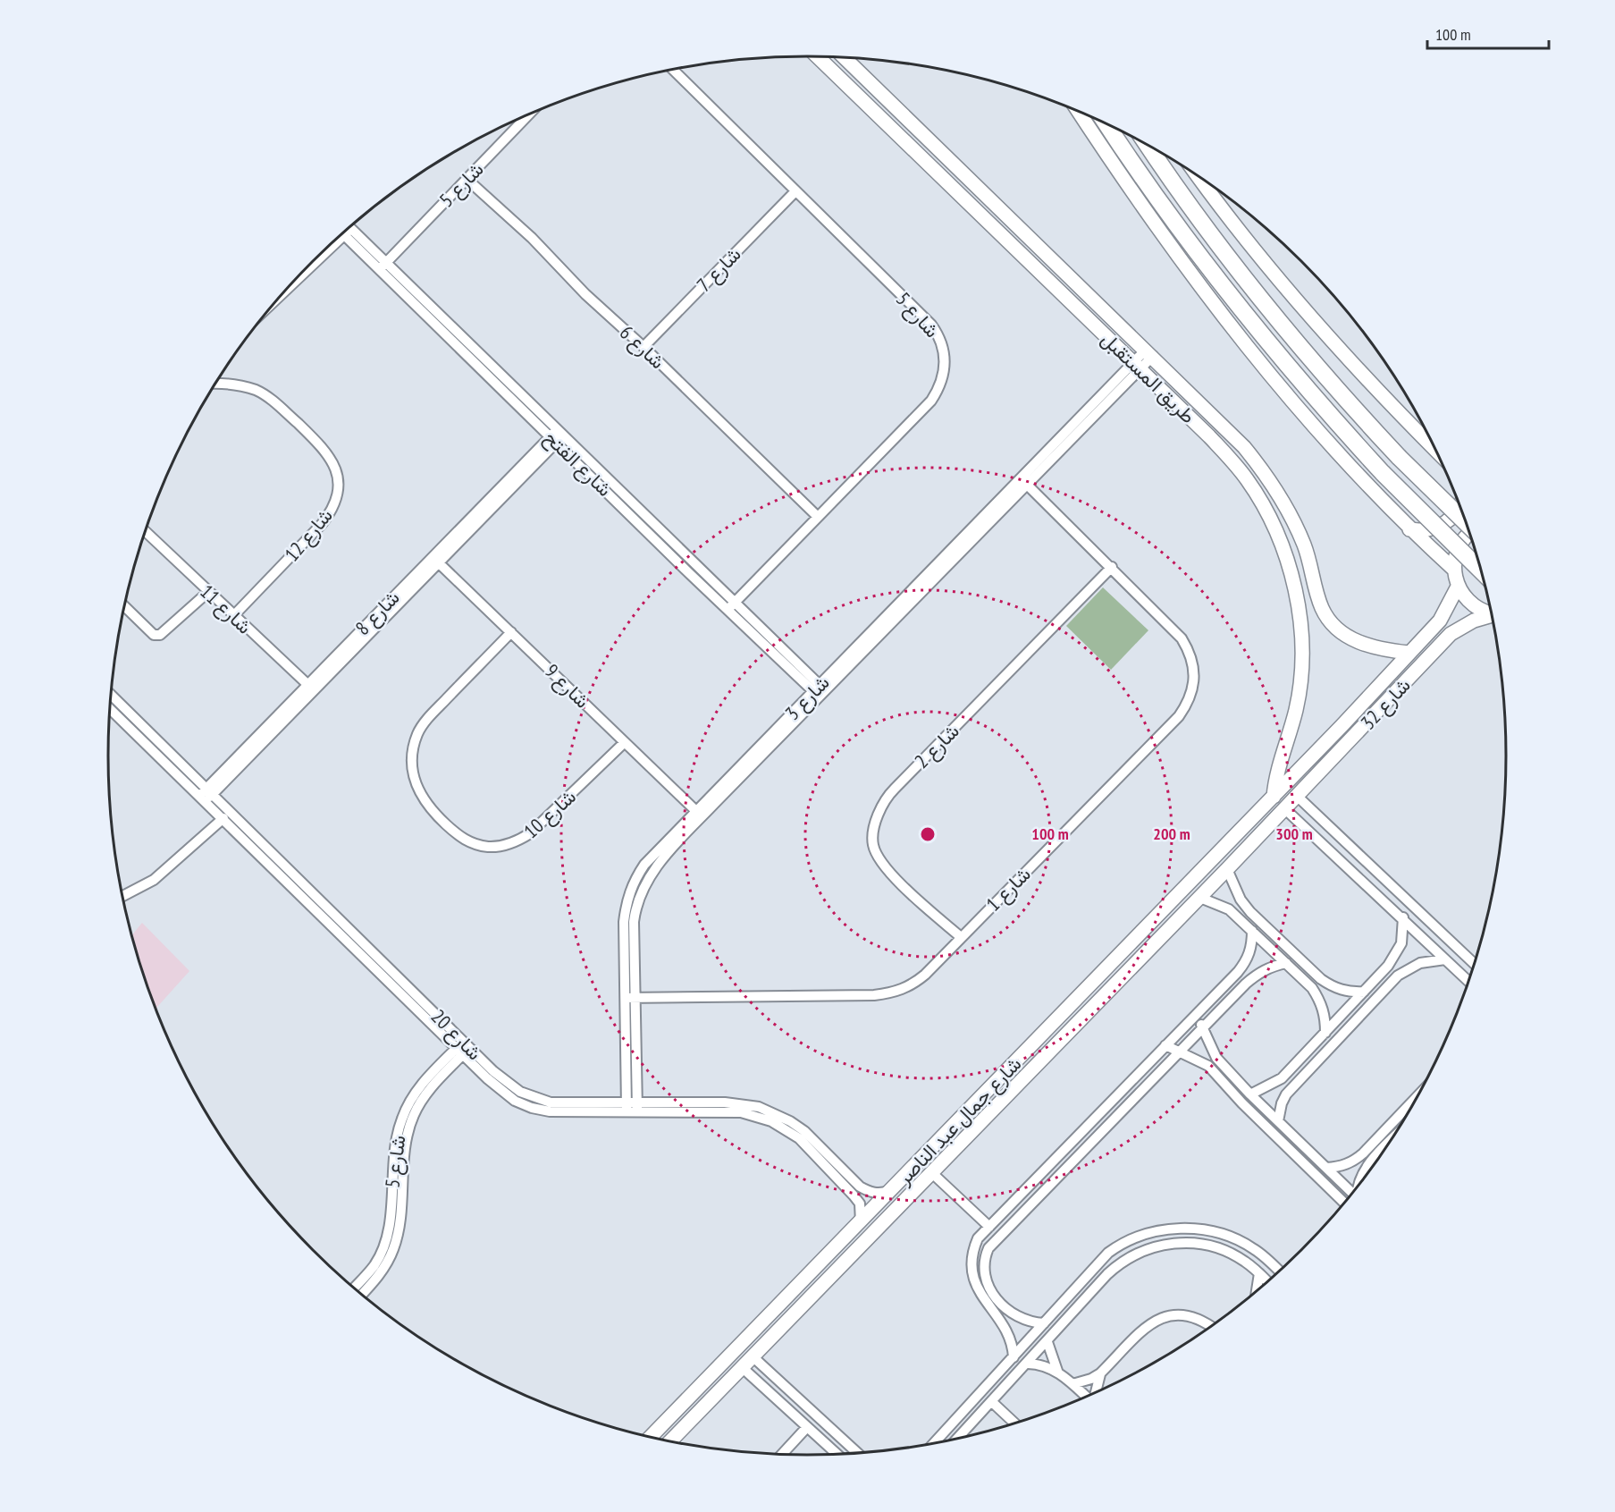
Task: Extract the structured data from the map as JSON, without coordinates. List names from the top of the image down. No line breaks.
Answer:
{"streets":{"main road":["طريق المستقبل","شارع 32","شارع جمال عبد الناصر"],"street":["شارع 5","شارع 7","شارع 6","شارع الفتح","شارع 12","شارع 11","شارع 8","شارع 9","شارع 3","شارع 2","شارع 10","شارع 1","شارع 20"]},"crossings":[["شارع 5","شارع 7"],["شارع 5","شارع 6"],["شارع 5","شارع الفتح"],["شارع 5","شارع 20"],["شارع 7","شارع 6"],["طريق المستقبل","شارع 3"],["طريق المستقبل","شارع 32"],["طريق المستقبل","شارع جمال عبد الناصر"],["شارع الفتح","شارع 8"],["شارع الفتح","شارع 3"],["شارع 12","شارع 11"],["شارع 11","شارع 8"],["شارع 8","شارع 9"],["شارع 8","شارع 20"],["شارع 9","شارع 3"],["شارع 9","شارع 10"],["شارع 3","شارع 1"],["شارع 3","شارع 20"],["شارع 32","شارع جمال عبد الناصر"],["شارع 2","شارع 1"],["شارع 20","شارع جمال عبد الناصر"]],"scale_bar":"100 m","rings":["100 m","200 m","300 m"]}
